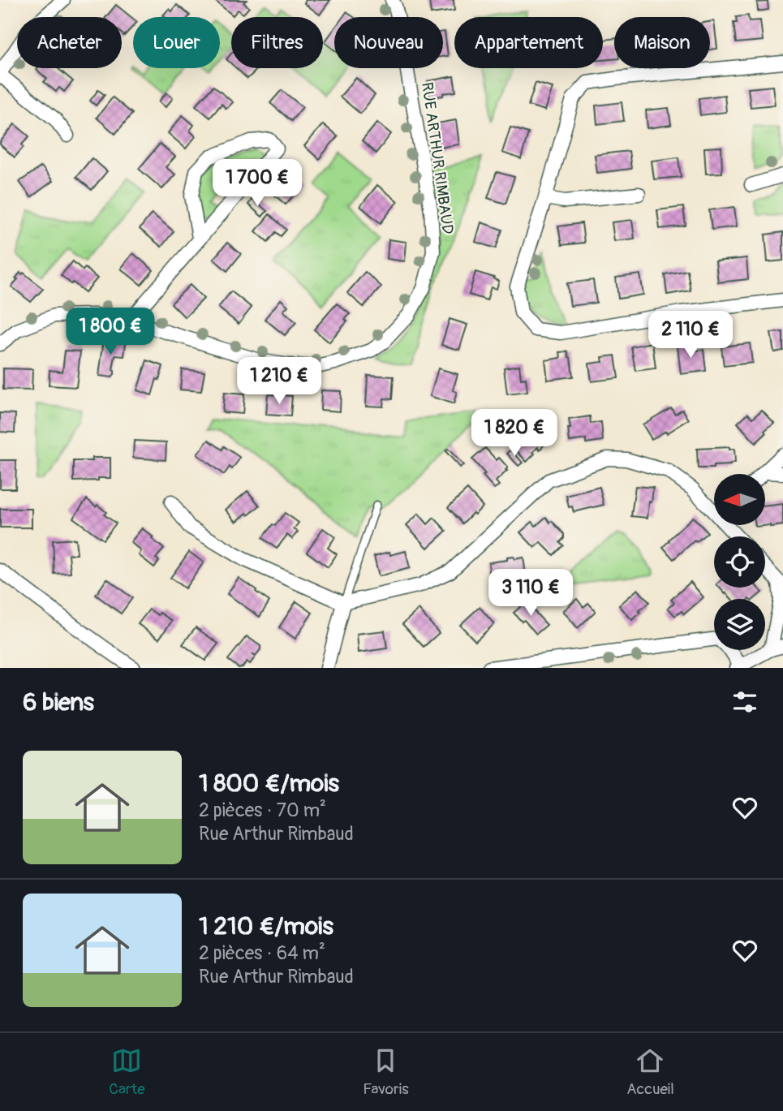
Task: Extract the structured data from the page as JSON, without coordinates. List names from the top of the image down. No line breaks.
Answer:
{"streets":{"street":["RUE ARTHUR RIMBAUD"]},"north":"left","page":{"chip":["Acheter","Louer","Filtres","Nouveau","Appartement","Maison"],"price":["1 700 €","1 800 €","2 110 €","1 210 €","1 820 €","3 110 €"],"heading":"6 biens","list":[{"name":"1 800 €/mois","note":"2 pièces · 70 m² · Rue Arthur Rimbaud"},{"name":"1 210 €/mois","note":"2 pièces · 64 m² · Rue Arthur Rimbaud"}],"tabs":["Carte","Favoris","Accueil"]}}
